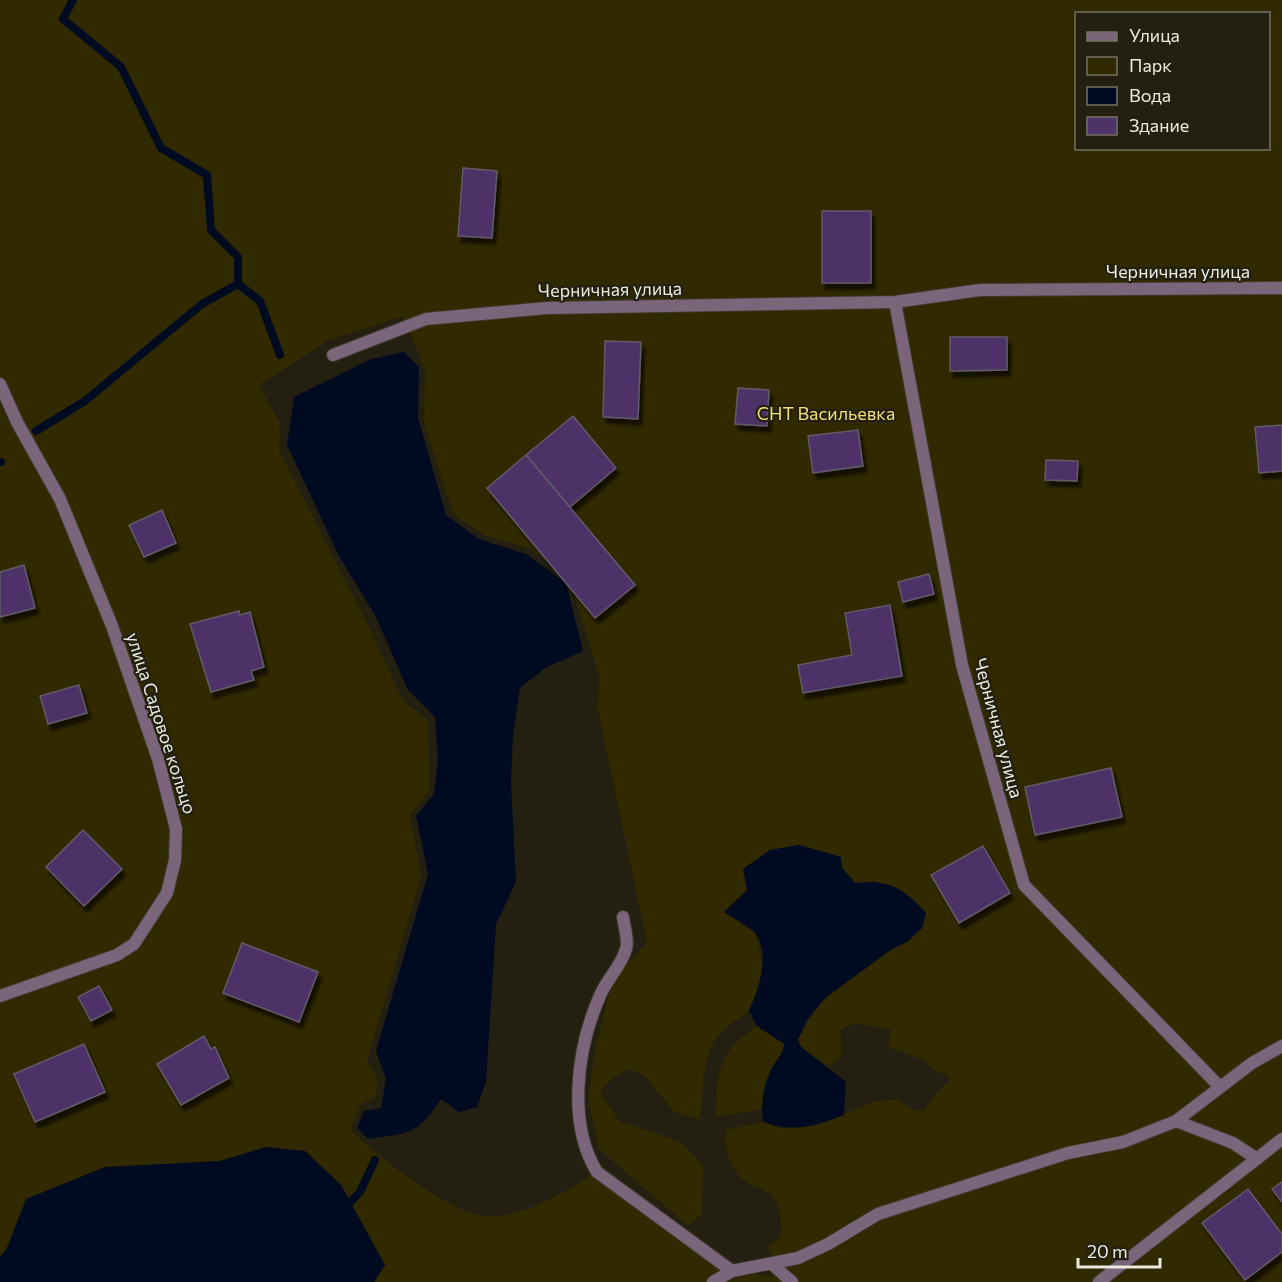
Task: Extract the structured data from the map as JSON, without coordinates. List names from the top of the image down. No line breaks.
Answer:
{"streets":{"street":["Черничная улица","улица Садовое кольцо"]},"parks":["СНТ Васильевка"],"legend":["Улица","Парк","Вода","Здание"],"scale_bar":"20 m"}
